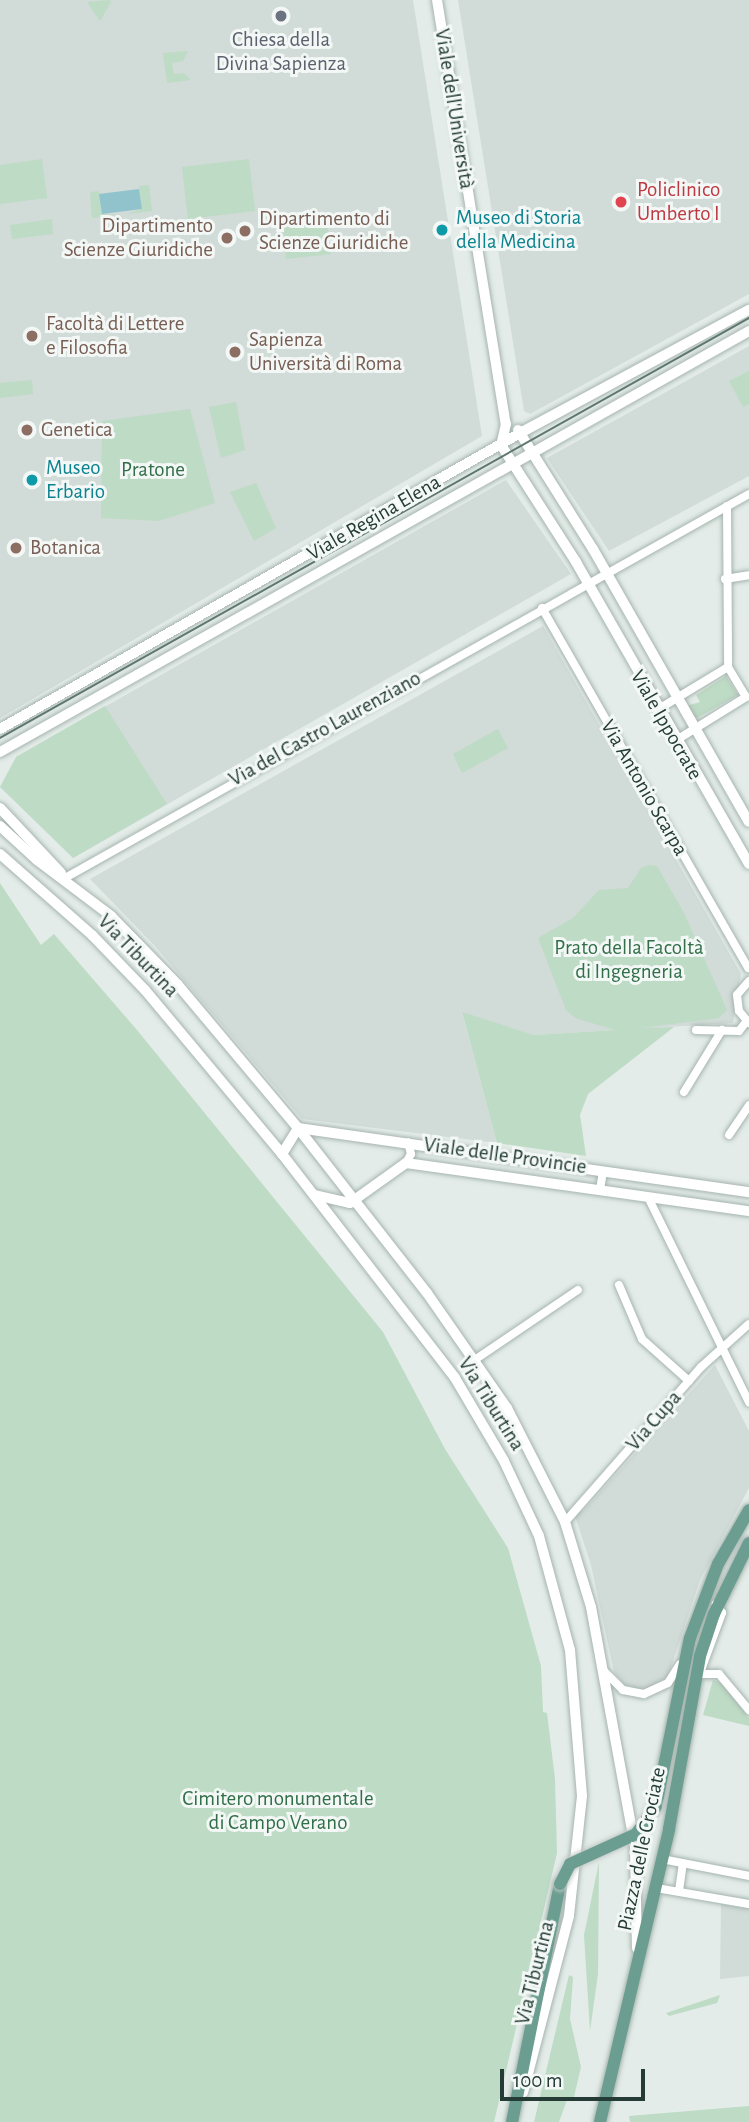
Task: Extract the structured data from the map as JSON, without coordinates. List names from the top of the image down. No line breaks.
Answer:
{"streets":{"main road":["Viale dell'Università","Viale Regina Elena","Viale Ippocrate","Via Tiburtina","Viale delle Provincie","Piazza delle Crociate"],"street":["Via del Castro Laurenziano","Via Antonio Scarpa","Via Cupa"]},"crossings":[["Viale dell'Università","Viale Regina Elena"],["Viale Regina Elena","Viale Ippocrate"],["Viale Ippocrate","Via del Castro Laurenziano"],["Via del Castro Laurenziano","Via Antonio Scarpa"],["Via del Castro Laurenziano","Via Tiburtina"],["Via Tiburtina","Viale delle Provincie"],["Via Tiburtina","Via Cupa"],["Via Tiburtina","Piazza delle Crociate"]],"parks":["Pratone","Prato della Facoltà di Ingegneria","Cimitero monumentale di Campo Verano"],"places":["Chiesa della Divina Sapienza","Policlinico Umberto I","Museo di Storia della Medicina","Dipartimento di Scienze Giuridiche","Dipartimento Scienze Giuridiche","Facoltà di Lettere e Filosofia","Sapienza Università di Roma","Genetica","Museo Erbario","Botanica"],"scale_bar":"100 m"}
